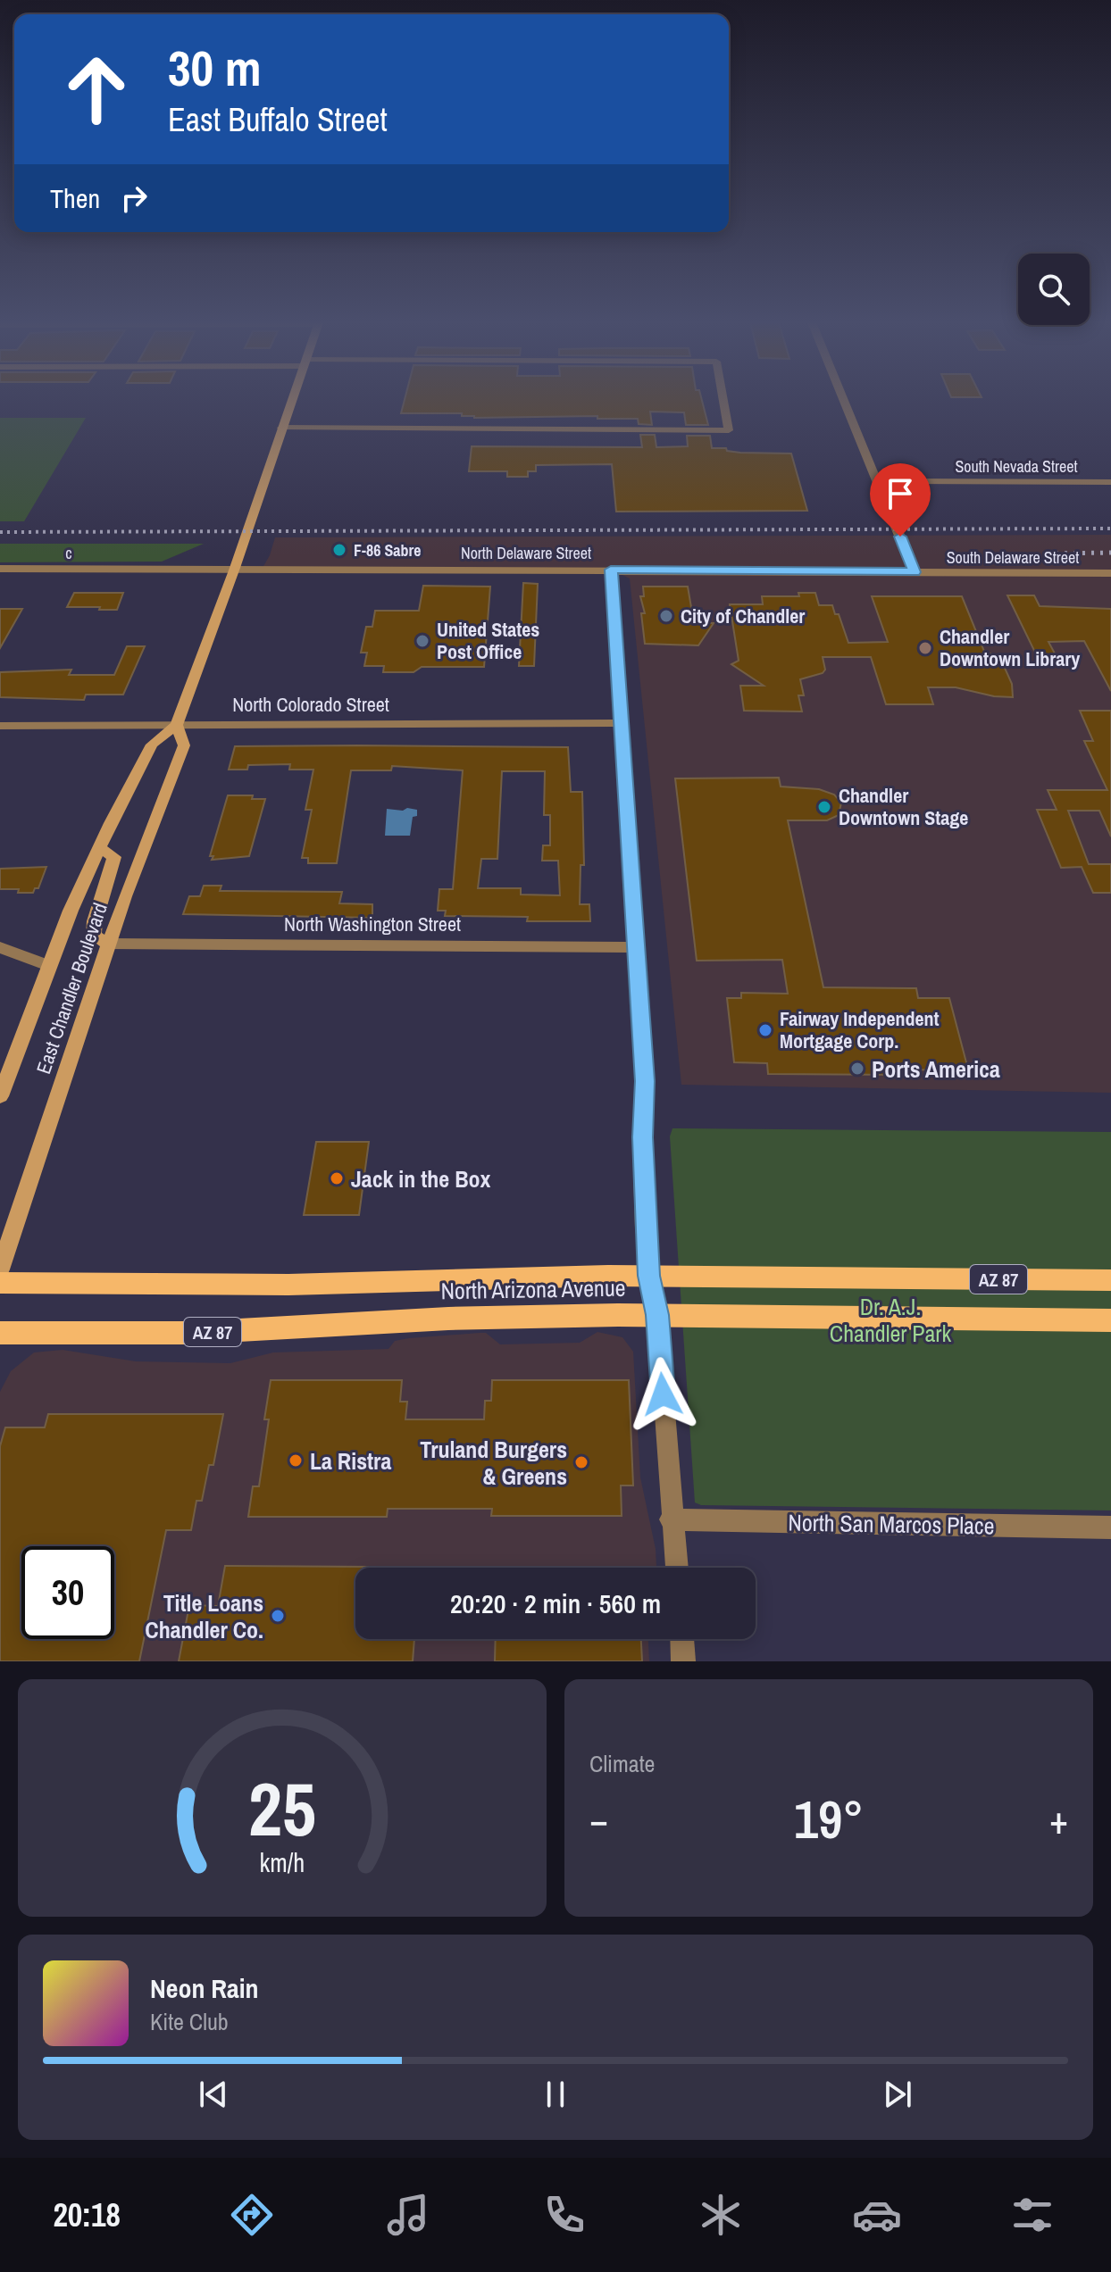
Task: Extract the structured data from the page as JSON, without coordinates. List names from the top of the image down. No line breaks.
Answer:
{"streets":{"main road":["East Chandler Boulevard","AZ 87","North Arizona Avenue"],"street":["South Nevada Street","c","North Delaware Street","South Delaware Street","North Colorado Street","North Washington Street","North San Marcos Place"]},"crossings":[["c","North Delaware Street"],["North Delaware Street","South Delaware Street"],["North Delaware Street","East Chandler Boulevard"],["North Colorado Street","East Chandler Boulevard"],["North Washington Street","East Chandler Boulevard"]],"parks":["Dr. A.J. Chandler Park"],"places":["F-86 Sabre","City of Chandler","United States Post Office","Chandler Downtown Library","Chandler Downtown Stage","Fairway Independent Mortgage Corp.","Ports America","Jack in the Box","La Ristra","Truland Burgers & Greens","Title Loans Chandler Co."],"page":{"turn":["30 m","East Buffalo Street"],"then":"Then","limit":"30","trip":"20:20 · 2 min · 560 m","tile":"Climate","heat":["−","19°","+"],"song":["Neon Rain","Kite Club"],"tabs":"20:18","gauge":["25","km/h"]}}
